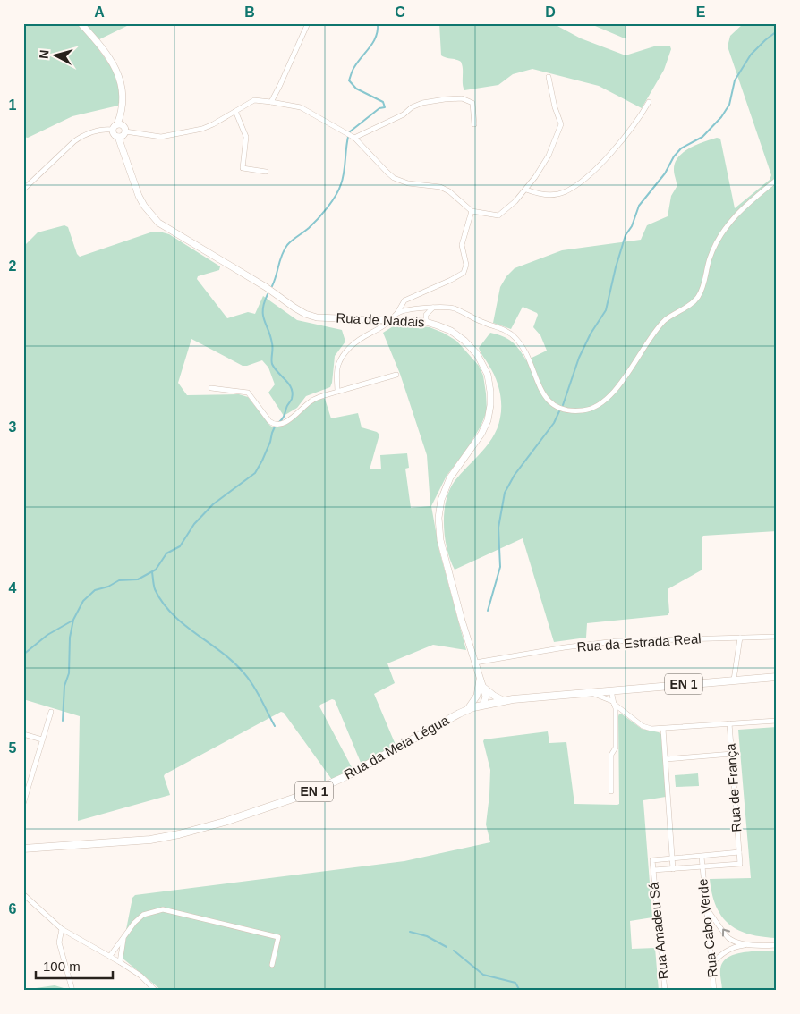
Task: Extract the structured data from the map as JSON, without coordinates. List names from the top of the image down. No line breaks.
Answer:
{"streets":{"main road":["EN 1","Rua da Meia Légua"],"street":["Rua de Nadais","Rua da Estrada Real","Rua de França","Rua Cabo Verde","Rua Amadeu Sá"]},"crossings":[["Rua de Nadais","Rua da Estrada Real"],["Rua de Nadais","Rua da Meia Légua"]],"scale_bar":"100 m","north":"left","grid":{"columns":["A","B","C","D","E"],"rows":["1","2","3","4","5","6"]}}
